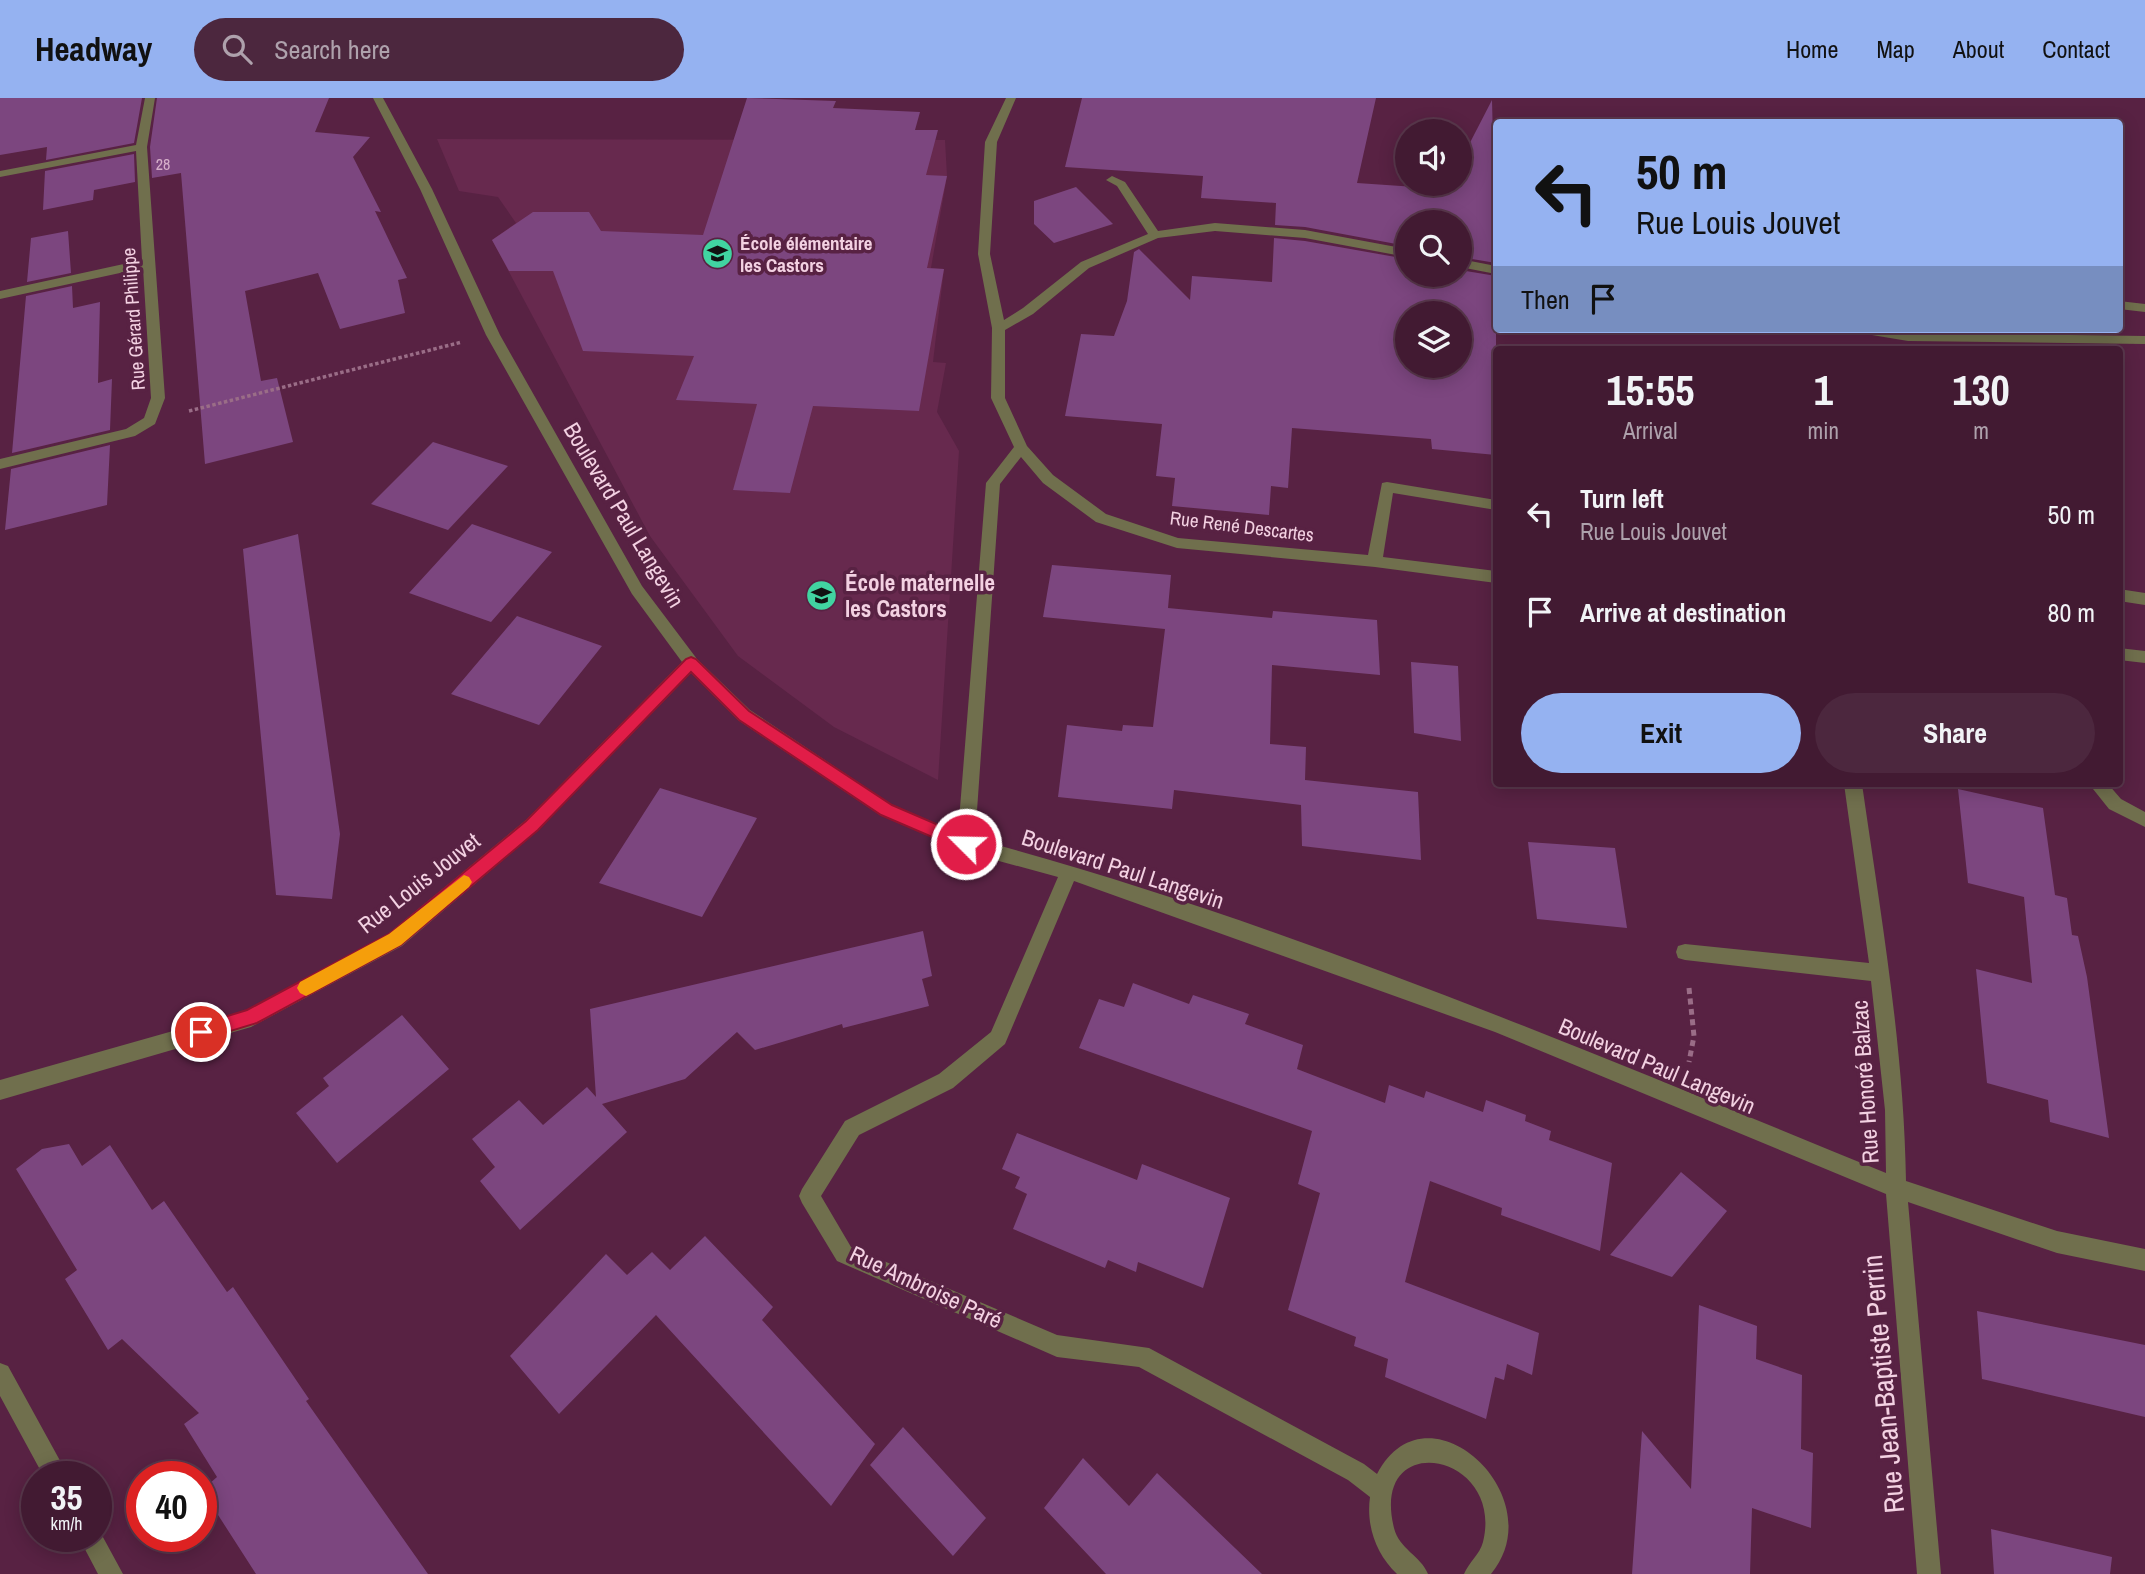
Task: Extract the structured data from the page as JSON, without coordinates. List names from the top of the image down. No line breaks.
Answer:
{"streets":{"street":["Rue Gérard Philippe","Boulevard Paul Langevin","Rue René Descartes","Rue Louis Jouvet","Rue Honoré Balzac","Rue Ambroise Paré","Rue Jean-Baptiste Perrin"]},"crossings":[["Boulevard Paul Langevin","Rue Louis Jouvet"],["Boulevard Paul Langevin","Rue Honoré Balzac"],["Boulevard Paul Langevin","Rue Ambroise Paré"],["Boulevard Paul Langevin","Rue Jean-Baptiste Perrin"],["Rue Honoré Balzac","Rue Jean-Baptiste Perrin"]],"places":{"school or university":["École élémentaire les Castors","École maternelle les Castors"]},"house_numbers":["28"],"page":{"header":"Headway","search":"Search here","nav":["Home","Map","About","Contact"],"turn":["50 m","Rue Louis Jouvet"],"then":"Then","eta":["15:55","Arrival","1","min","130","m"],"list":[{"name":"Turn left","note":"Rue Louis Jouvet","value":"50 m"},{"name":"Arrive at destination","value":"80 m"}],"buttons":["Exit","Share"],"speed":"35 km/h","limit":"40"}}
